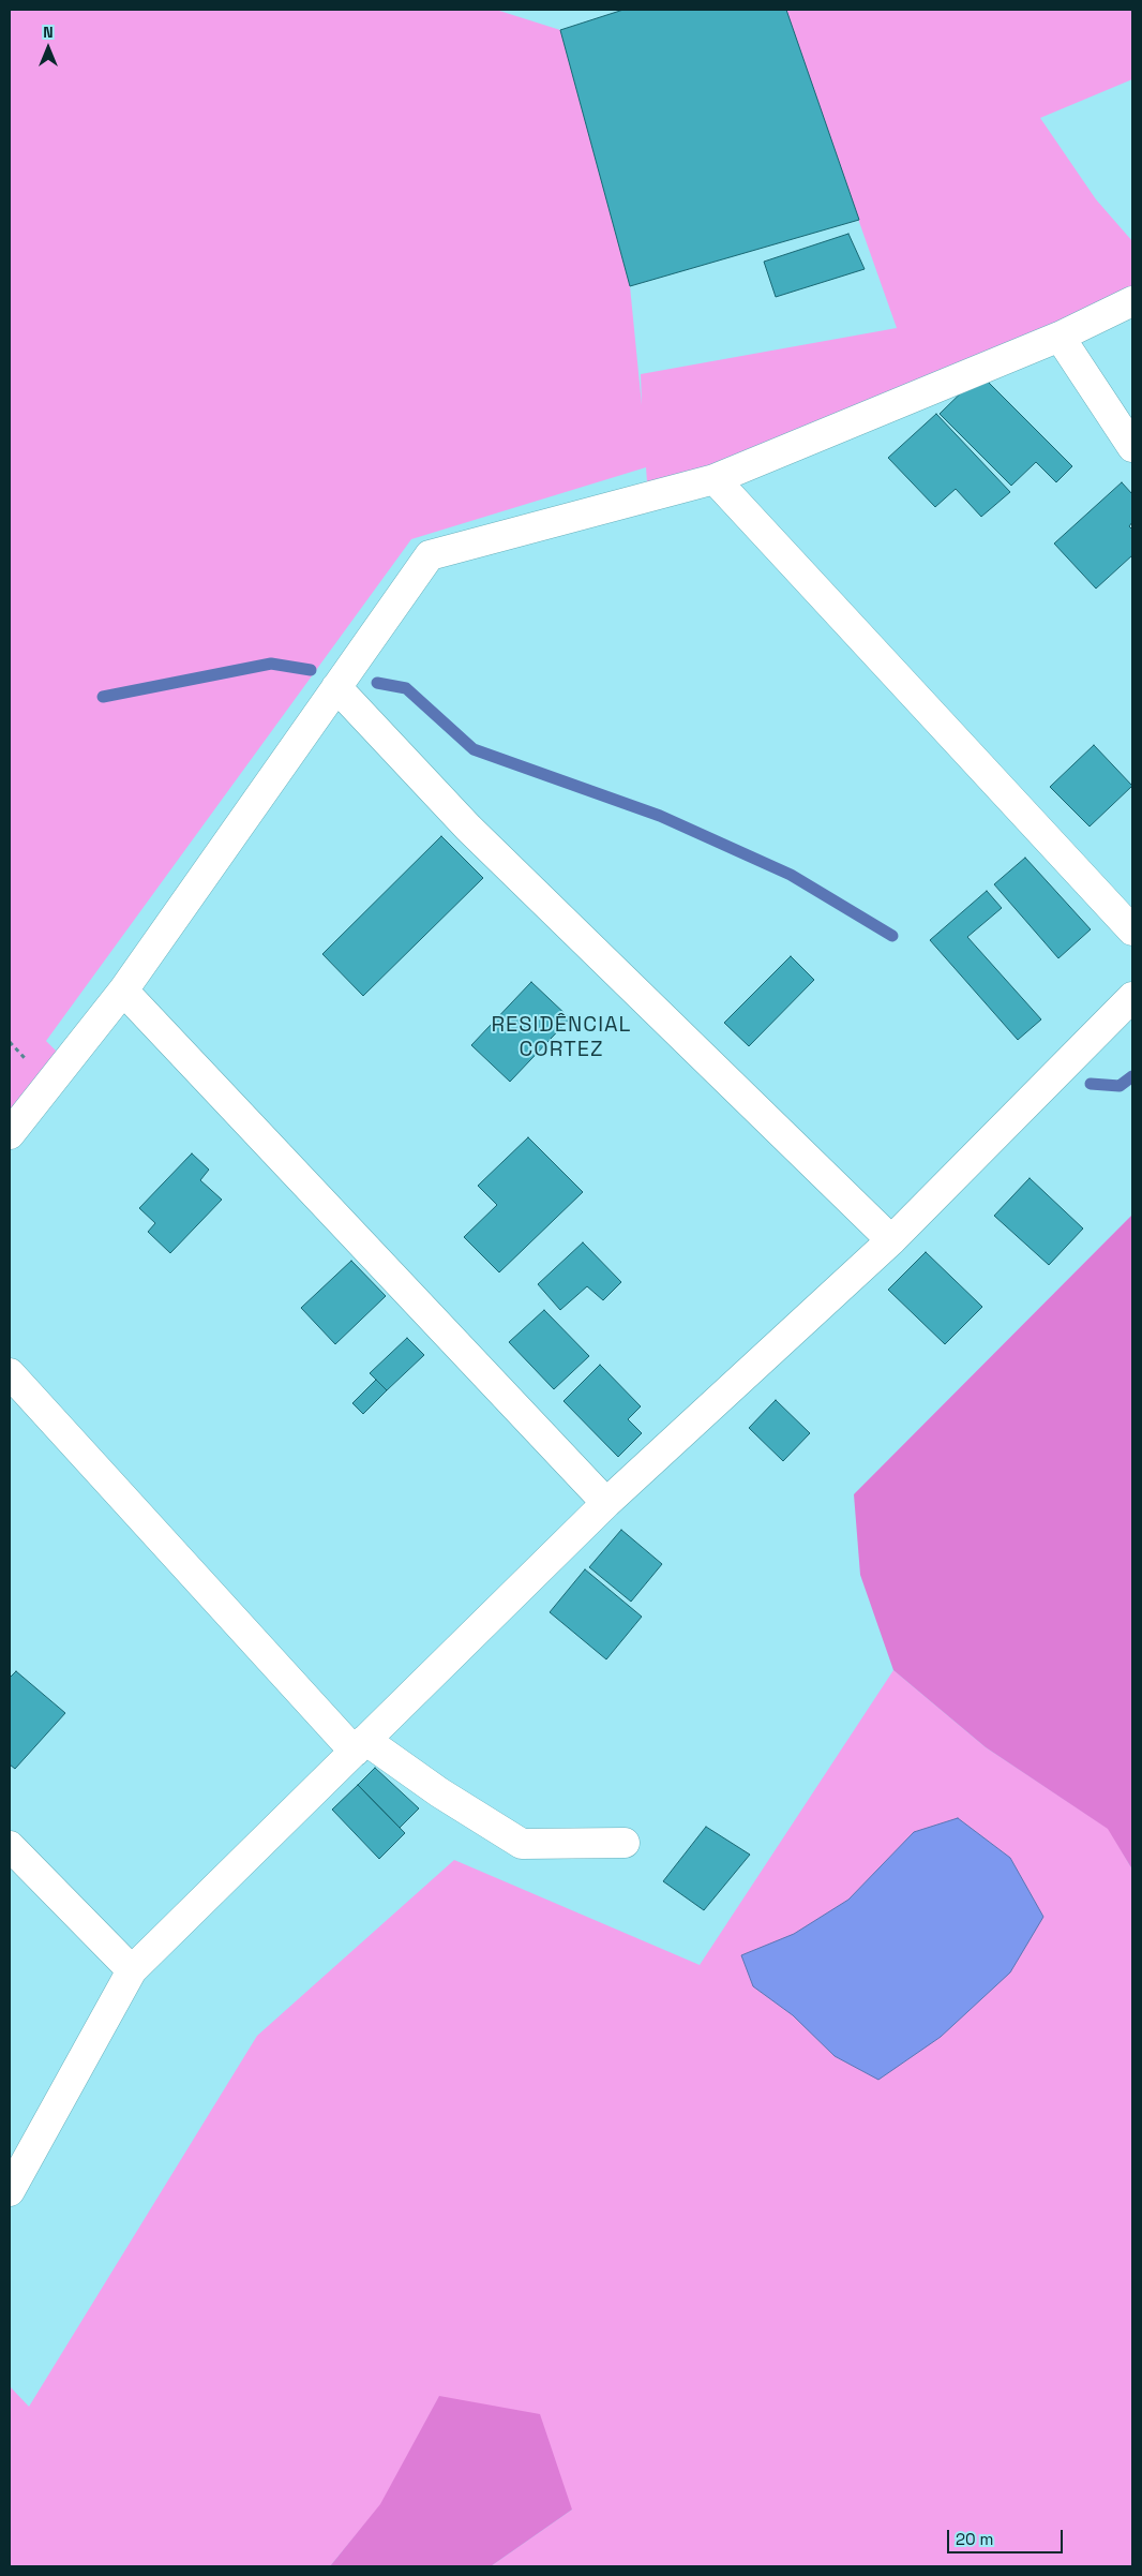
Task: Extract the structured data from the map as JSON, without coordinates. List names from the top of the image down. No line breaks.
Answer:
{"districts":["RESIDÊNCIAL CORTEZ"],"scale_bar":"20 m","north":"top"}
